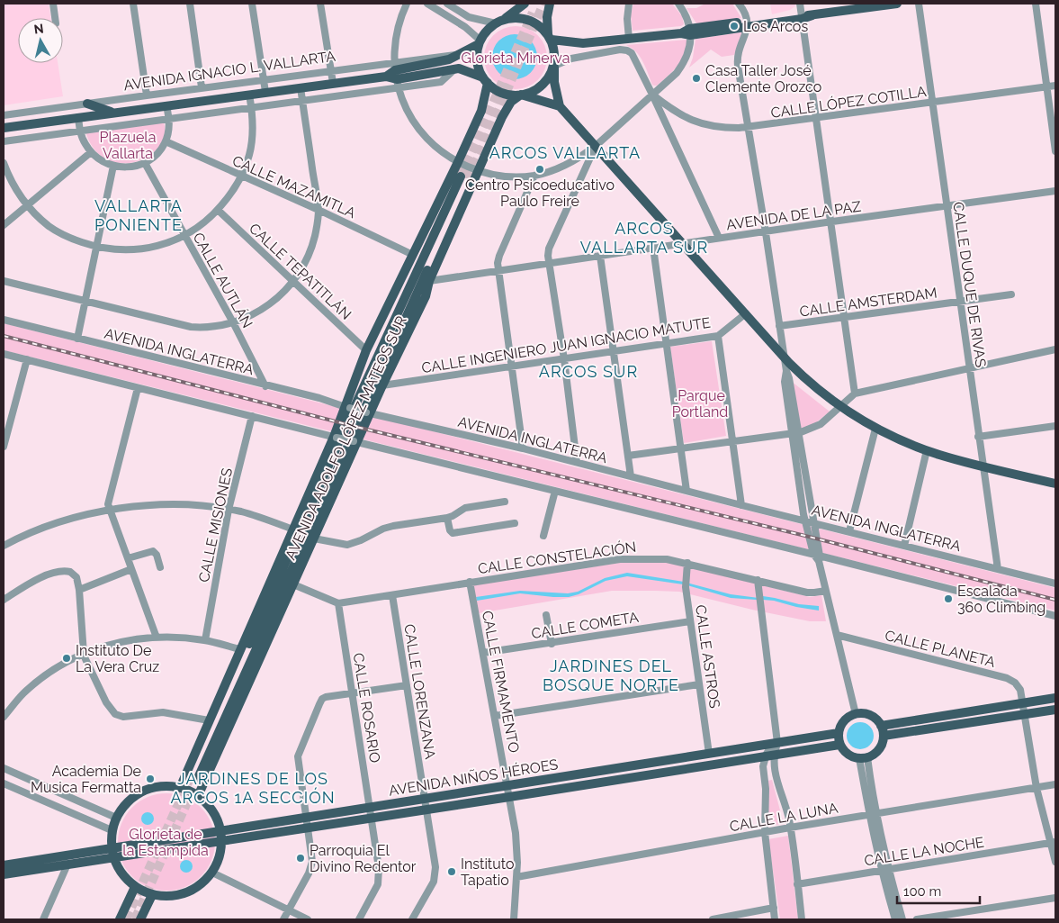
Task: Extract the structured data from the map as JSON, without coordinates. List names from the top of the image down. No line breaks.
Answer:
{"streets":{"main road":["AVENIDA IGNACIO L. VALLARTA","AVENIDA ADOLFO LÓPEZ MATEOS SUR","AVENIDA NIÑOS HÉROES"],"street":["CALLE LÓPEZ COTILLA","CALLE MAZAMITLA","AVENIDA DE LA PAZ","CALLE TEPATITLÁN","CALLE AUTLÁN","CALLE DUQUE DE RIVAS","CALLE AMSTERDAM","CALLE INGENIERO JUAN IGNACIO MATUTE","AVENIDA INGLATERRA","CALLE MISIONES","CALLE CONSTELACIÓN","CALLE COMETA","CALLE PLANETA","CALLE ASTROS","CALLE FIRMAMENTO","CALLE LORENZANA","CALLE ROSARIO","CALLE LA LUNA","CALLE LA NOCHE"]},"crossings":[["AVENIDA IGNACIO L. VALLARTA","AVENIDA ADOLFO LÓPEZ MATEOS SUR"],["CALLE LÓPEZ COTILLA","CALLE DUQUE DE RIVAS"],["CALLE MAZAMITLA","AVENIDA ADOLFO LÓPEZ MATEOS SUR"],["AVENIDA DE LA PAZ","CALLE DUQUE DE RIVAS"],["AVENIDA DE LA PAZ","AVENIDA ADOLFO LÓPEZ MATEOS SUR"],["CALLE TEPATITLÁN","AVENIDA ADOLFO LÓPEZ MATEOS SUR"],["CALLE AUTLÁN","AVENIDA INGLATERRA"],["CALLE DUQUE DE RIVAS","CALLE AMSTERDAM"],["CALLE DUQUE DE RIVAS","AVENIDA INGLATERRA"],["CALLE INGENIERO JUAN IGNACIO MATUTE","AVENIDA ADOLFO LÓPEZ MATEOS SUR"],["AVENIDA INGLATERRA","AVENIDA ADOLFO LÓPEZ MATEOS SUR"],["CALLE CONSTELACIÓN","CALLE ASTROS"],["CALLE CONSTELACIÓN","CALLE FIRMAMENTO"],["CALLE CONSTELACIÓN","CALLE LORENZANA"],["CALLE CONSTELACIÓN","CALLE ROSARIO"],["CALLE COMETA","CALLE ASTROS"],["CALLE COMETA","CALLE FIRMAMENTO"],["CALLE PLANETA","CALLE LA LUNA"],["CALLE PLANETA","CALLE LA NOCHE"],["CALLE ASTROS","AVENIDA NIÑOS HÉROES"],["CALLE FIRMAMENTO","AVENIDA NIÑOS HÉROES"],["CALLE FIRMAMENTO","CALLE LA LUNA"],["CALLE LORENZANA","AVENIDA NIÑOS HÉROES"],["CALLE ROSARIO","AVENIDA NIÑOS HÉROES"]],"districts":["ARCOS VALLARTA","VALLARTA PONIENTE","ARCOS VALLARTA SUR","ARCOS SUR","JARDINES DEL BOSQUE NORTE","JARDINES DE LOS ARCOS 1A SECCIÓN"],"parks":["Glorieta Minerva","Plazuela Vallarta",".Parque Portland","Glorieta de la Estampida"],"places":["Los Arcos","Casa Taller José Clemente Orozco","Centro Psicoeducativo Paulo Freire","Escalada 360 Climbing","Instituto De La Vera Cruz","Academia De Musica Fermatta","Parroquia El Divino Redentor","Instituto Tapatio"],"scale_bar":"100 m","north":"top"}
